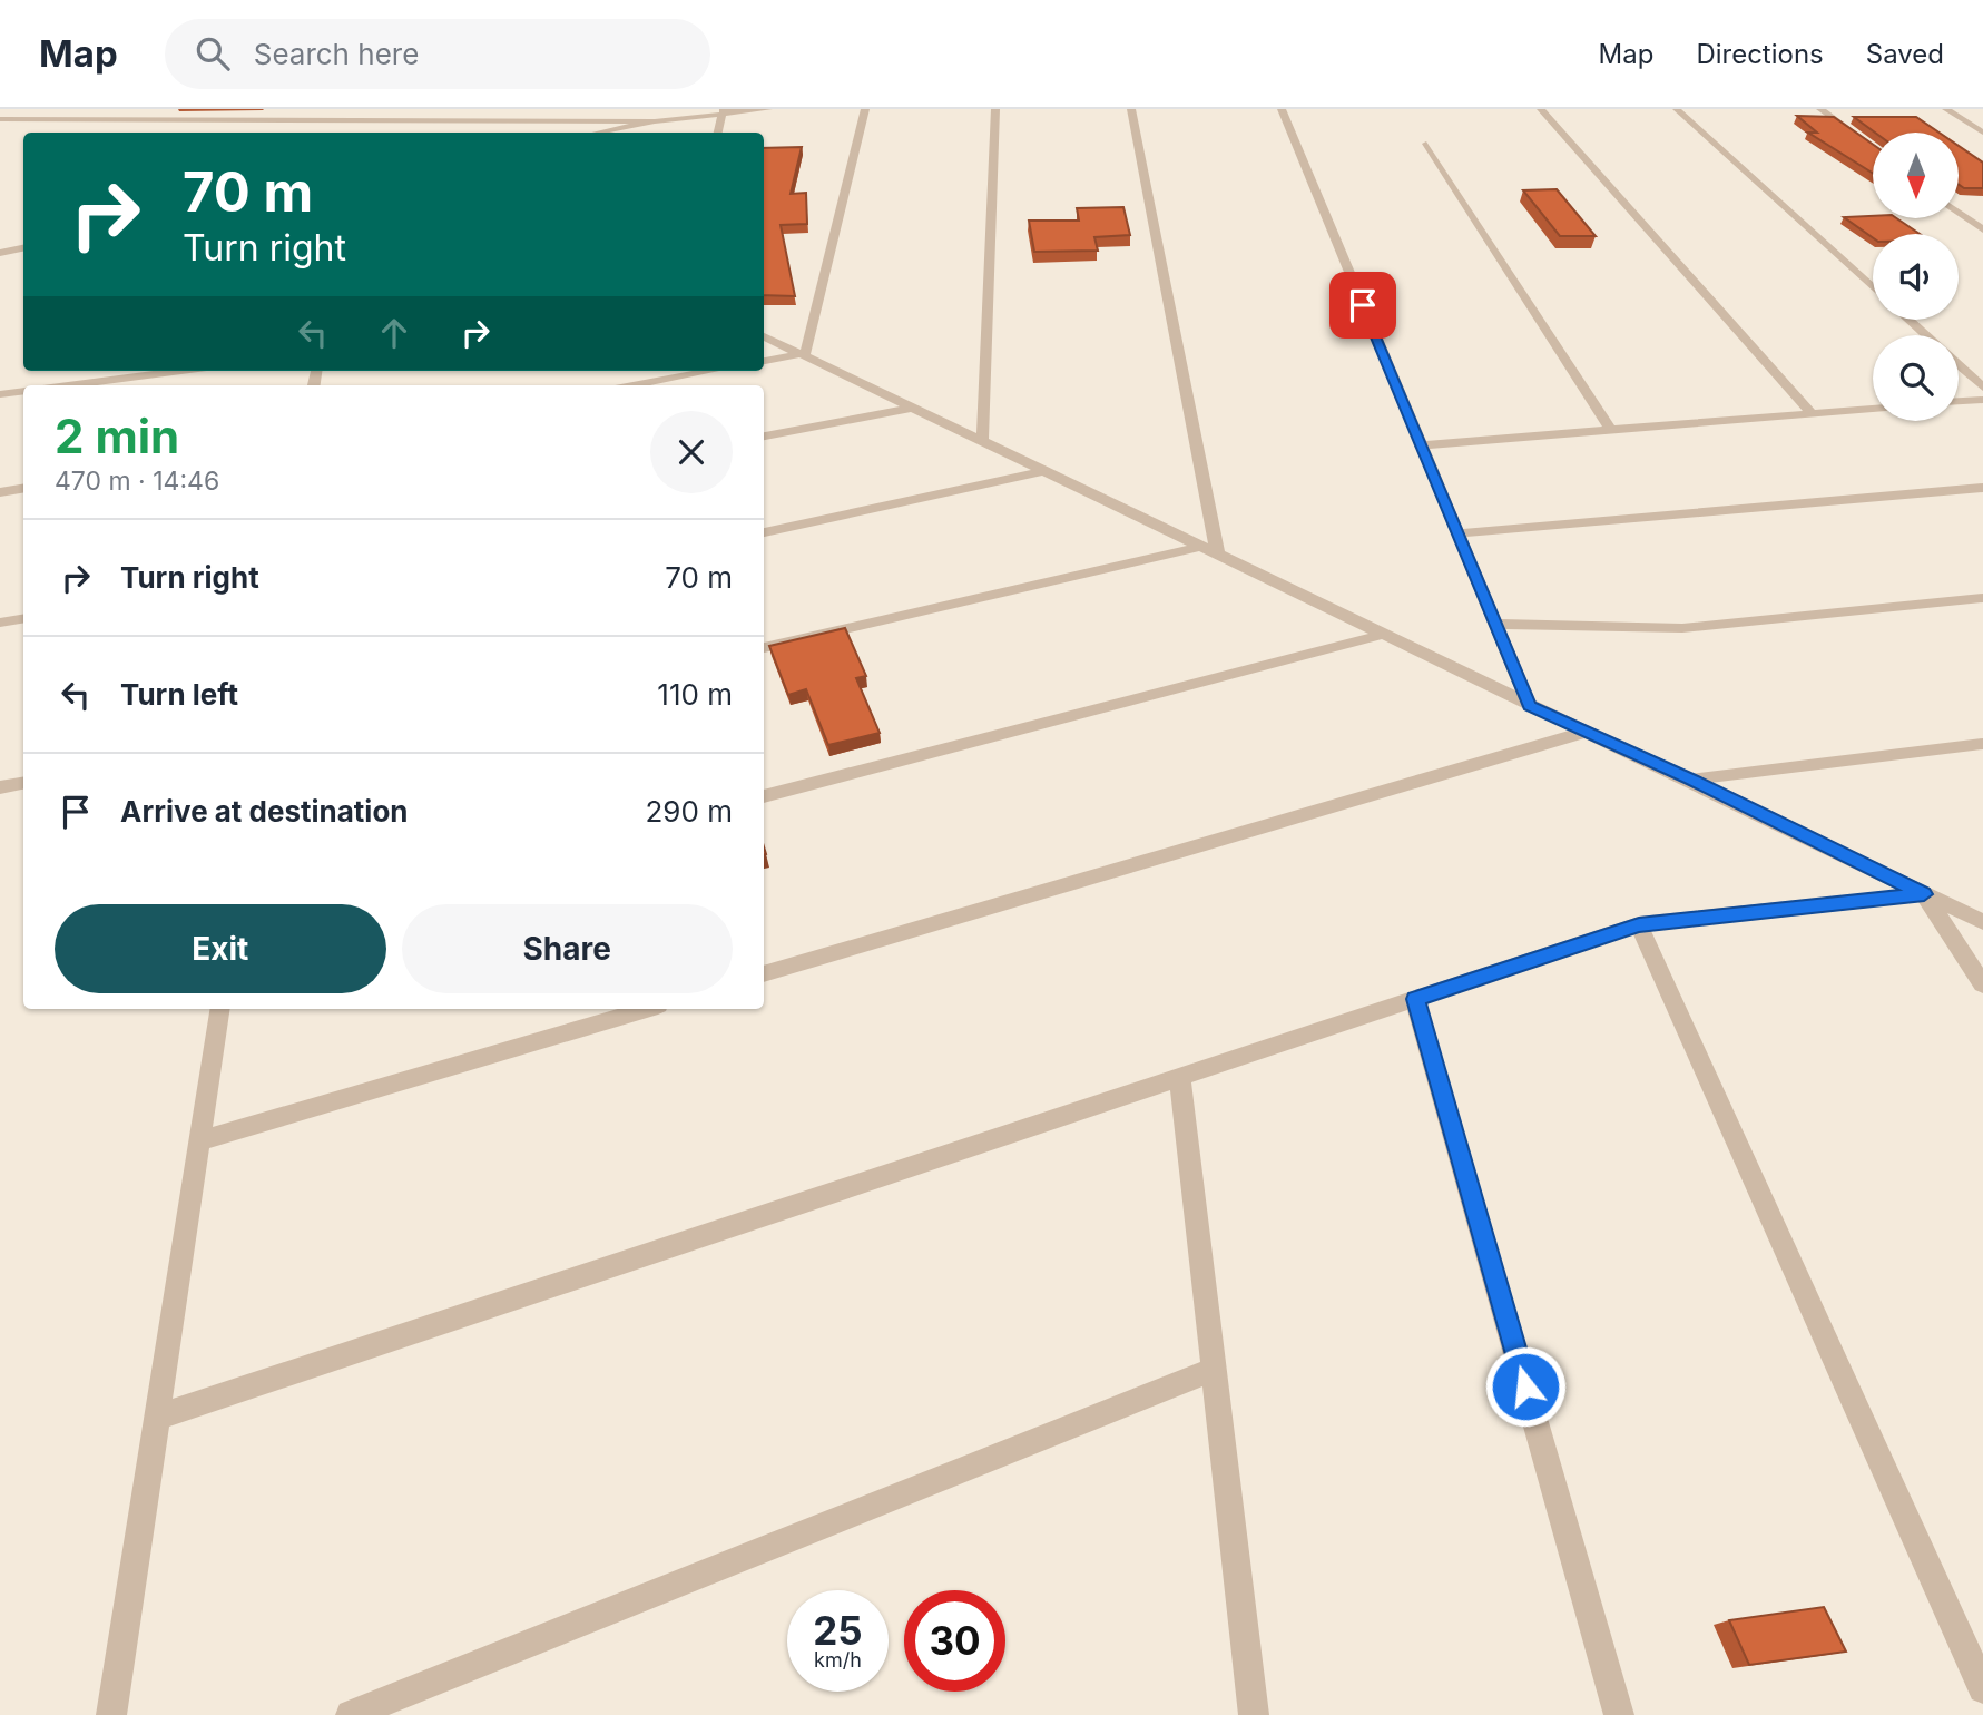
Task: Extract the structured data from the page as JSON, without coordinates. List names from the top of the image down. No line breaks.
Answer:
{"north":"bottom","page":{"header":"Map","search":"Search here","nav":["Map","Directions","Saved"],"turn":["70 m","Turn right"],"heading":["2 min","470 m · 14:46"],"list":[{"name":"Turn right","value":"70 m"},{"name":"Turn left","value":"110 m"},{"name":"Arrive at destination","value":"290 m"}],"buttons":["Exit","Share"],"speed":"25 km/h","limit":"30"}}
